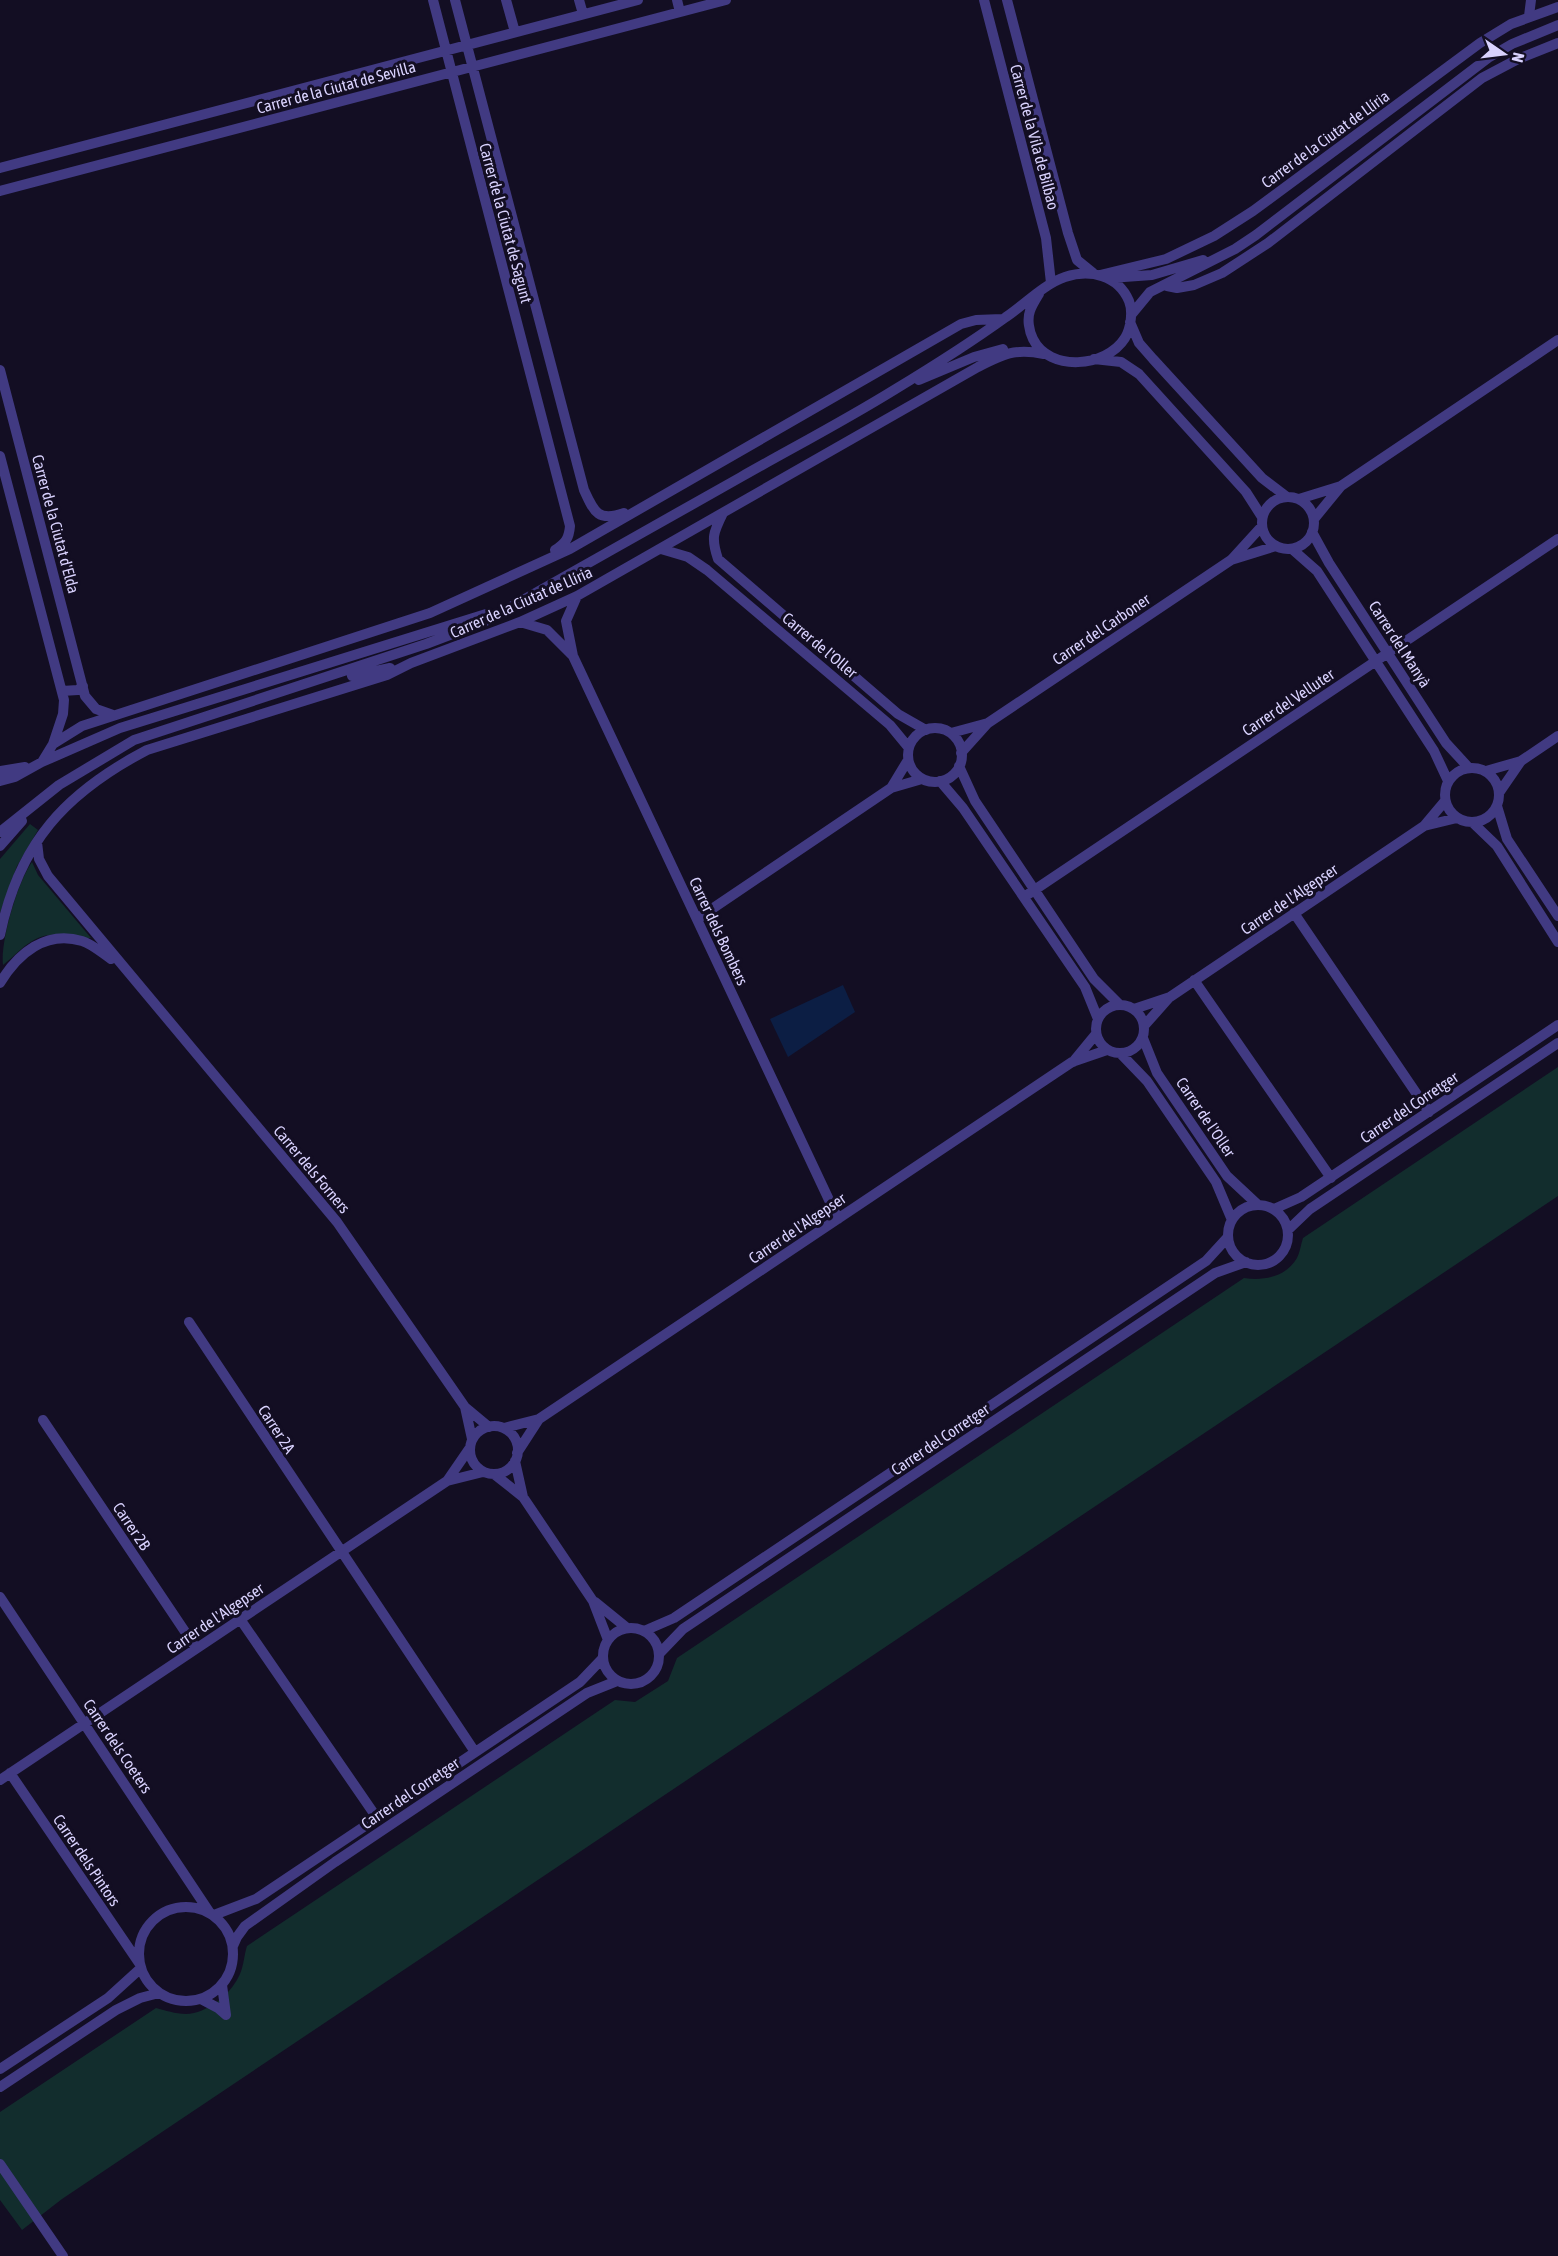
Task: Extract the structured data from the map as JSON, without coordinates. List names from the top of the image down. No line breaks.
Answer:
{"streets":{"street":["Carrer de la Ciutat de Sevilla","Carrer de la Vila de Bilbao","Carrer de la Ciutat de Llíria","Carrer de la Ciutat de Sagunt","Carrer de la Ciutat d'Elda","Carrer del Carboner","Carrer del Manyà","Carrer de l'Oller","Carrer del Velluter","Carrer de l'Algepser","Carrer dels Bombers","Carrer del Corretger","Carrer dels Forners","Carrer 2A","Carrer 2B","Carrer dels Coeters","Carrer dels Pintors"]},"crossings":[["Carrer de la Ciutat de Sevilla","Carrer de la Ciutat de Sagunt"],["Carrer de la Vila de Bilbao","Carrer de la Ciutat de Llíria"],["Carrer de la Ciutat de Llíria","Carrer de la Ciutat de Sagunt"],["Carrer de la Ciutat de Llíria","Carrer de la Ciutat d'Elda"],["Carrer de la Ciutat de Llíria","Carrer de l'Oller"],["Carrer de la Ciutat de Llíria","Carrer dels Bombers"],["Carrer de la Ciutat de Llíria","Carrer dels Forners"],["Carrer del Carboner","Carrer del Manyà"],["Carrer del Carboner","Carrer de l'Oller"],["Carrer del Manyà","Carrer del Velluter"],["Carrer de l'Oller","Carrer del Corretger"],["Carrer de l'Algepser","Carrer dels Bombers"],["Carrer de l'Algepser","Carrer 2A"],["Carrer de l'Algepser","Carrer 2B"],["Carrer de l'Algepser","Carrer dels Coeters"],["Carrer de l'Algepser","Carrer dels Pintors"],["Carrer del Corretger","Carrer 2A"],["Carrer del Corretger","Carrer dels Coeters"],["Carrer del Corretger","Carrer dels Pintors"],["Carrer dels Coeters","Carrer dels Pintors"]],"north":"right"}
